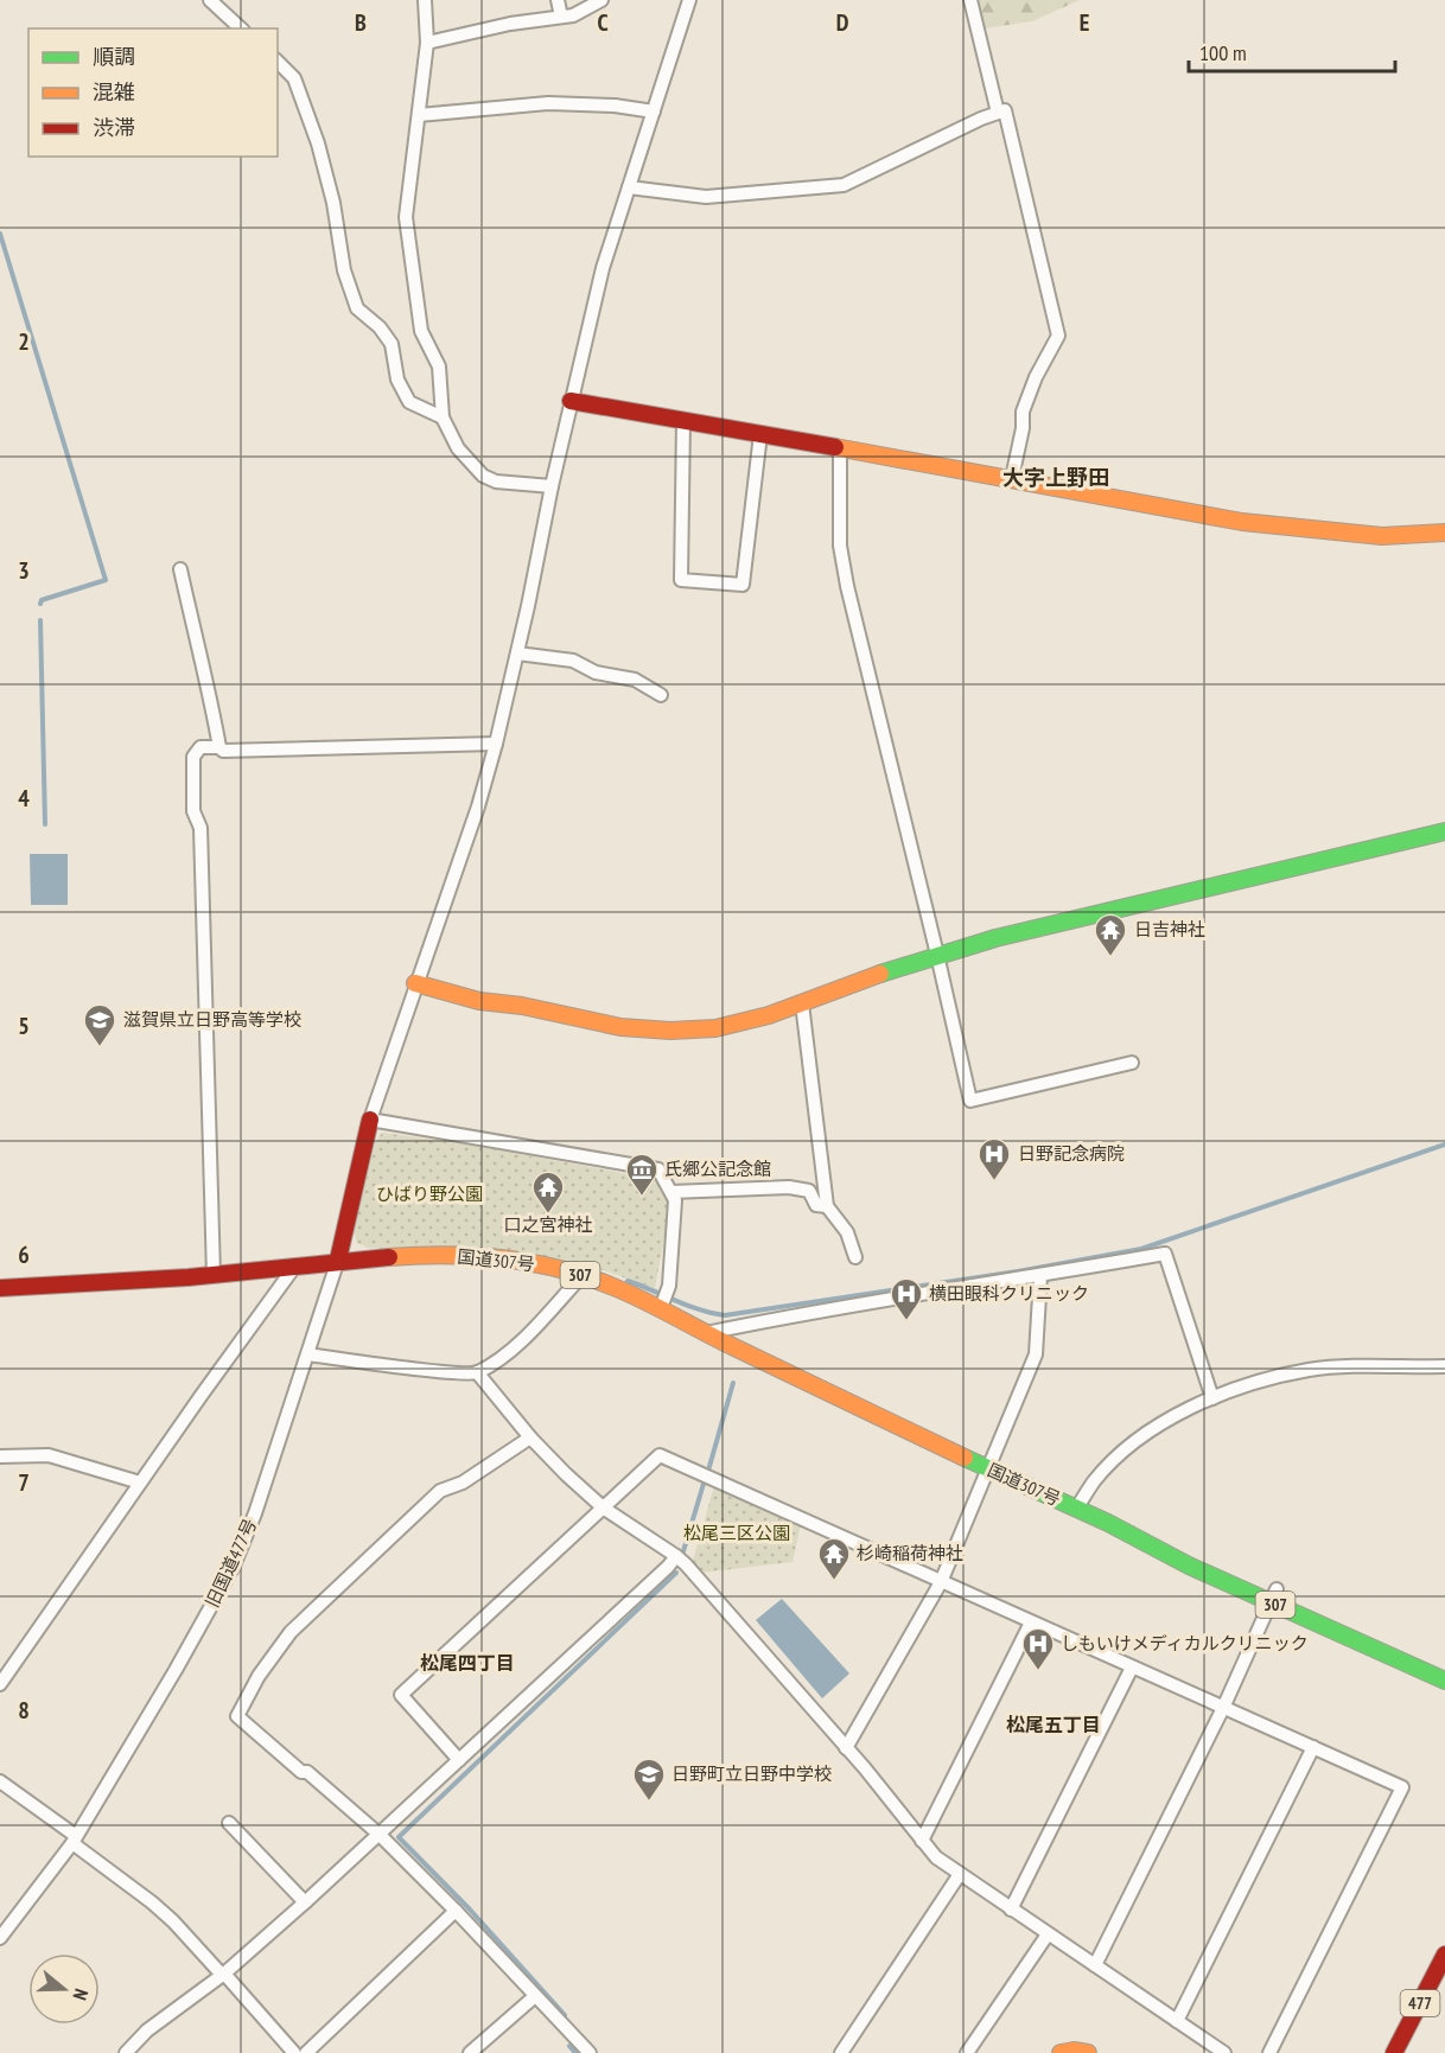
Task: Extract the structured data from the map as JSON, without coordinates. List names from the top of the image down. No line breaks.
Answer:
{"streets":{"main road":["国道307号","307","477"],"street":["旧国道477号"]},"crossings":[["国道307号","旧国道477号"]],"districts":["大字上野田","松尾四丁目","松尾五丁目"],"parks":["ひばり野公園","松尾三区公園"],"places":{"temple":["日吉神社","口之宮神社","杉崎稲荷神社"],"school or university":["滋賀県立日野高等学校","日野町立日野中学校"],"hospital":["日野記念病院","横田眼科クリニック","しもいけメディカルクリニック"],"museum":["氏郷公記念館"]},"legend":["順調","混雑","渋滞"],"scale_bar":"100 m","north":"right","grid":{"columns":["B","C","D","E"],"rows":["2","3","4","5","6","7","8"]}}
